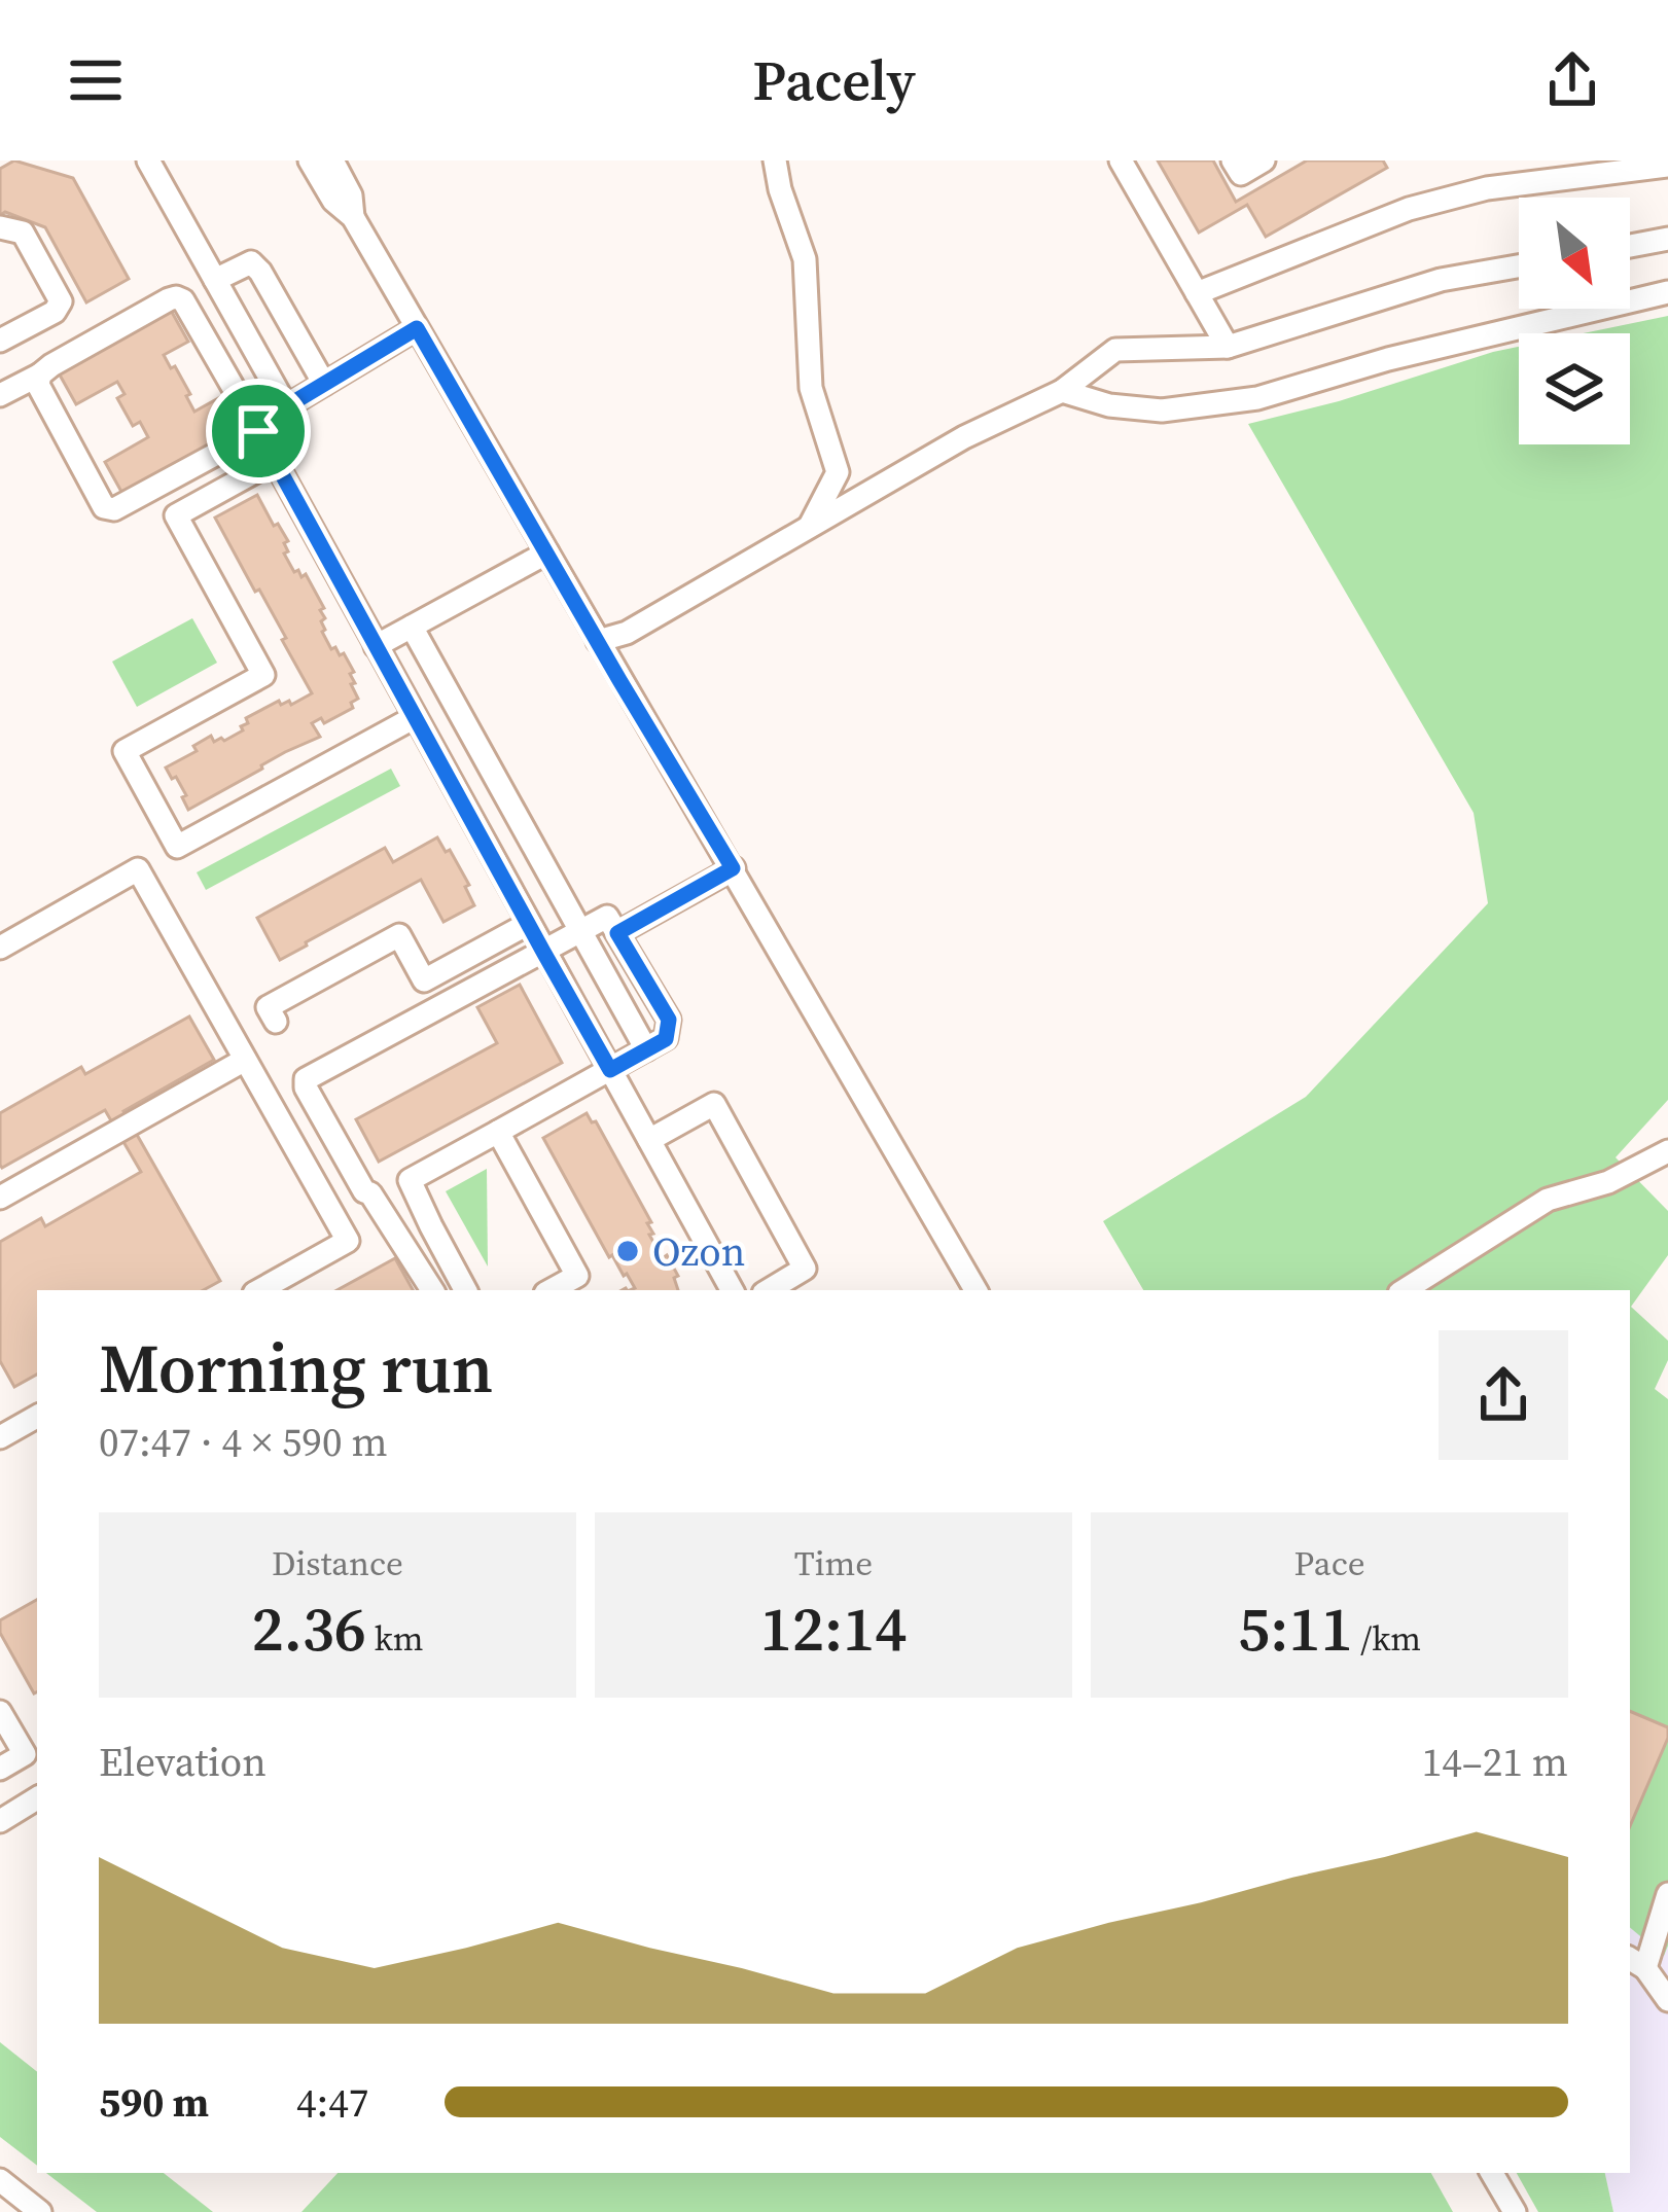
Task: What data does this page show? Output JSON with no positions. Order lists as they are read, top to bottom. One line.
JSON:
{"places":["Ozon"],"north":"bottom right","page":{"header":"Pacely","heading":["Morning run","07:47 · 4 × 590 m"],"stats":[["Distance","2.36 km"],["Time","12:14"],["Pace","5:11 /km"]],"chart":["Elevation","14–21 m"],"list":[{"name":"590 m","note":"4:47"}]}}
